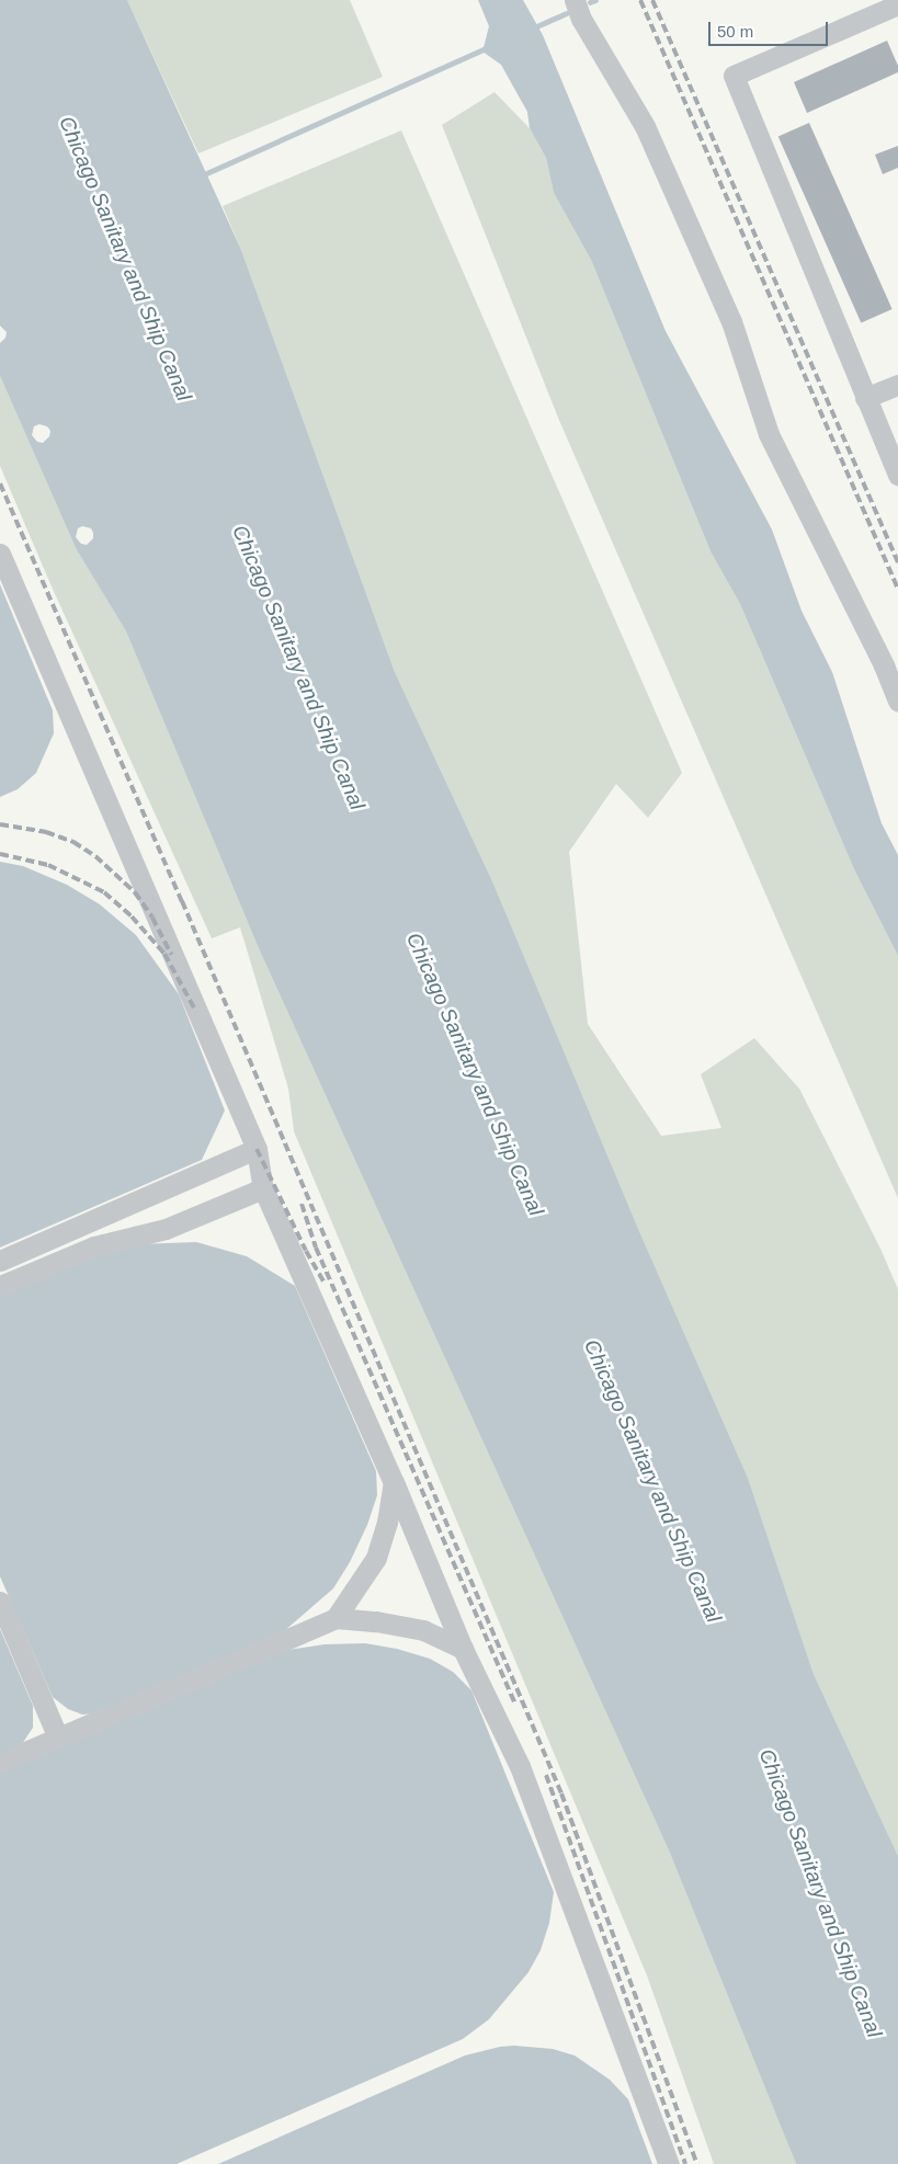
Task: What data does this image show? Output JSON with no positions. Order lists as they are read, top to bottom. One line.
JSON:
{"water":["Chicago Sanitary and Ship Canal"],"scale_bar":"50 m"}
